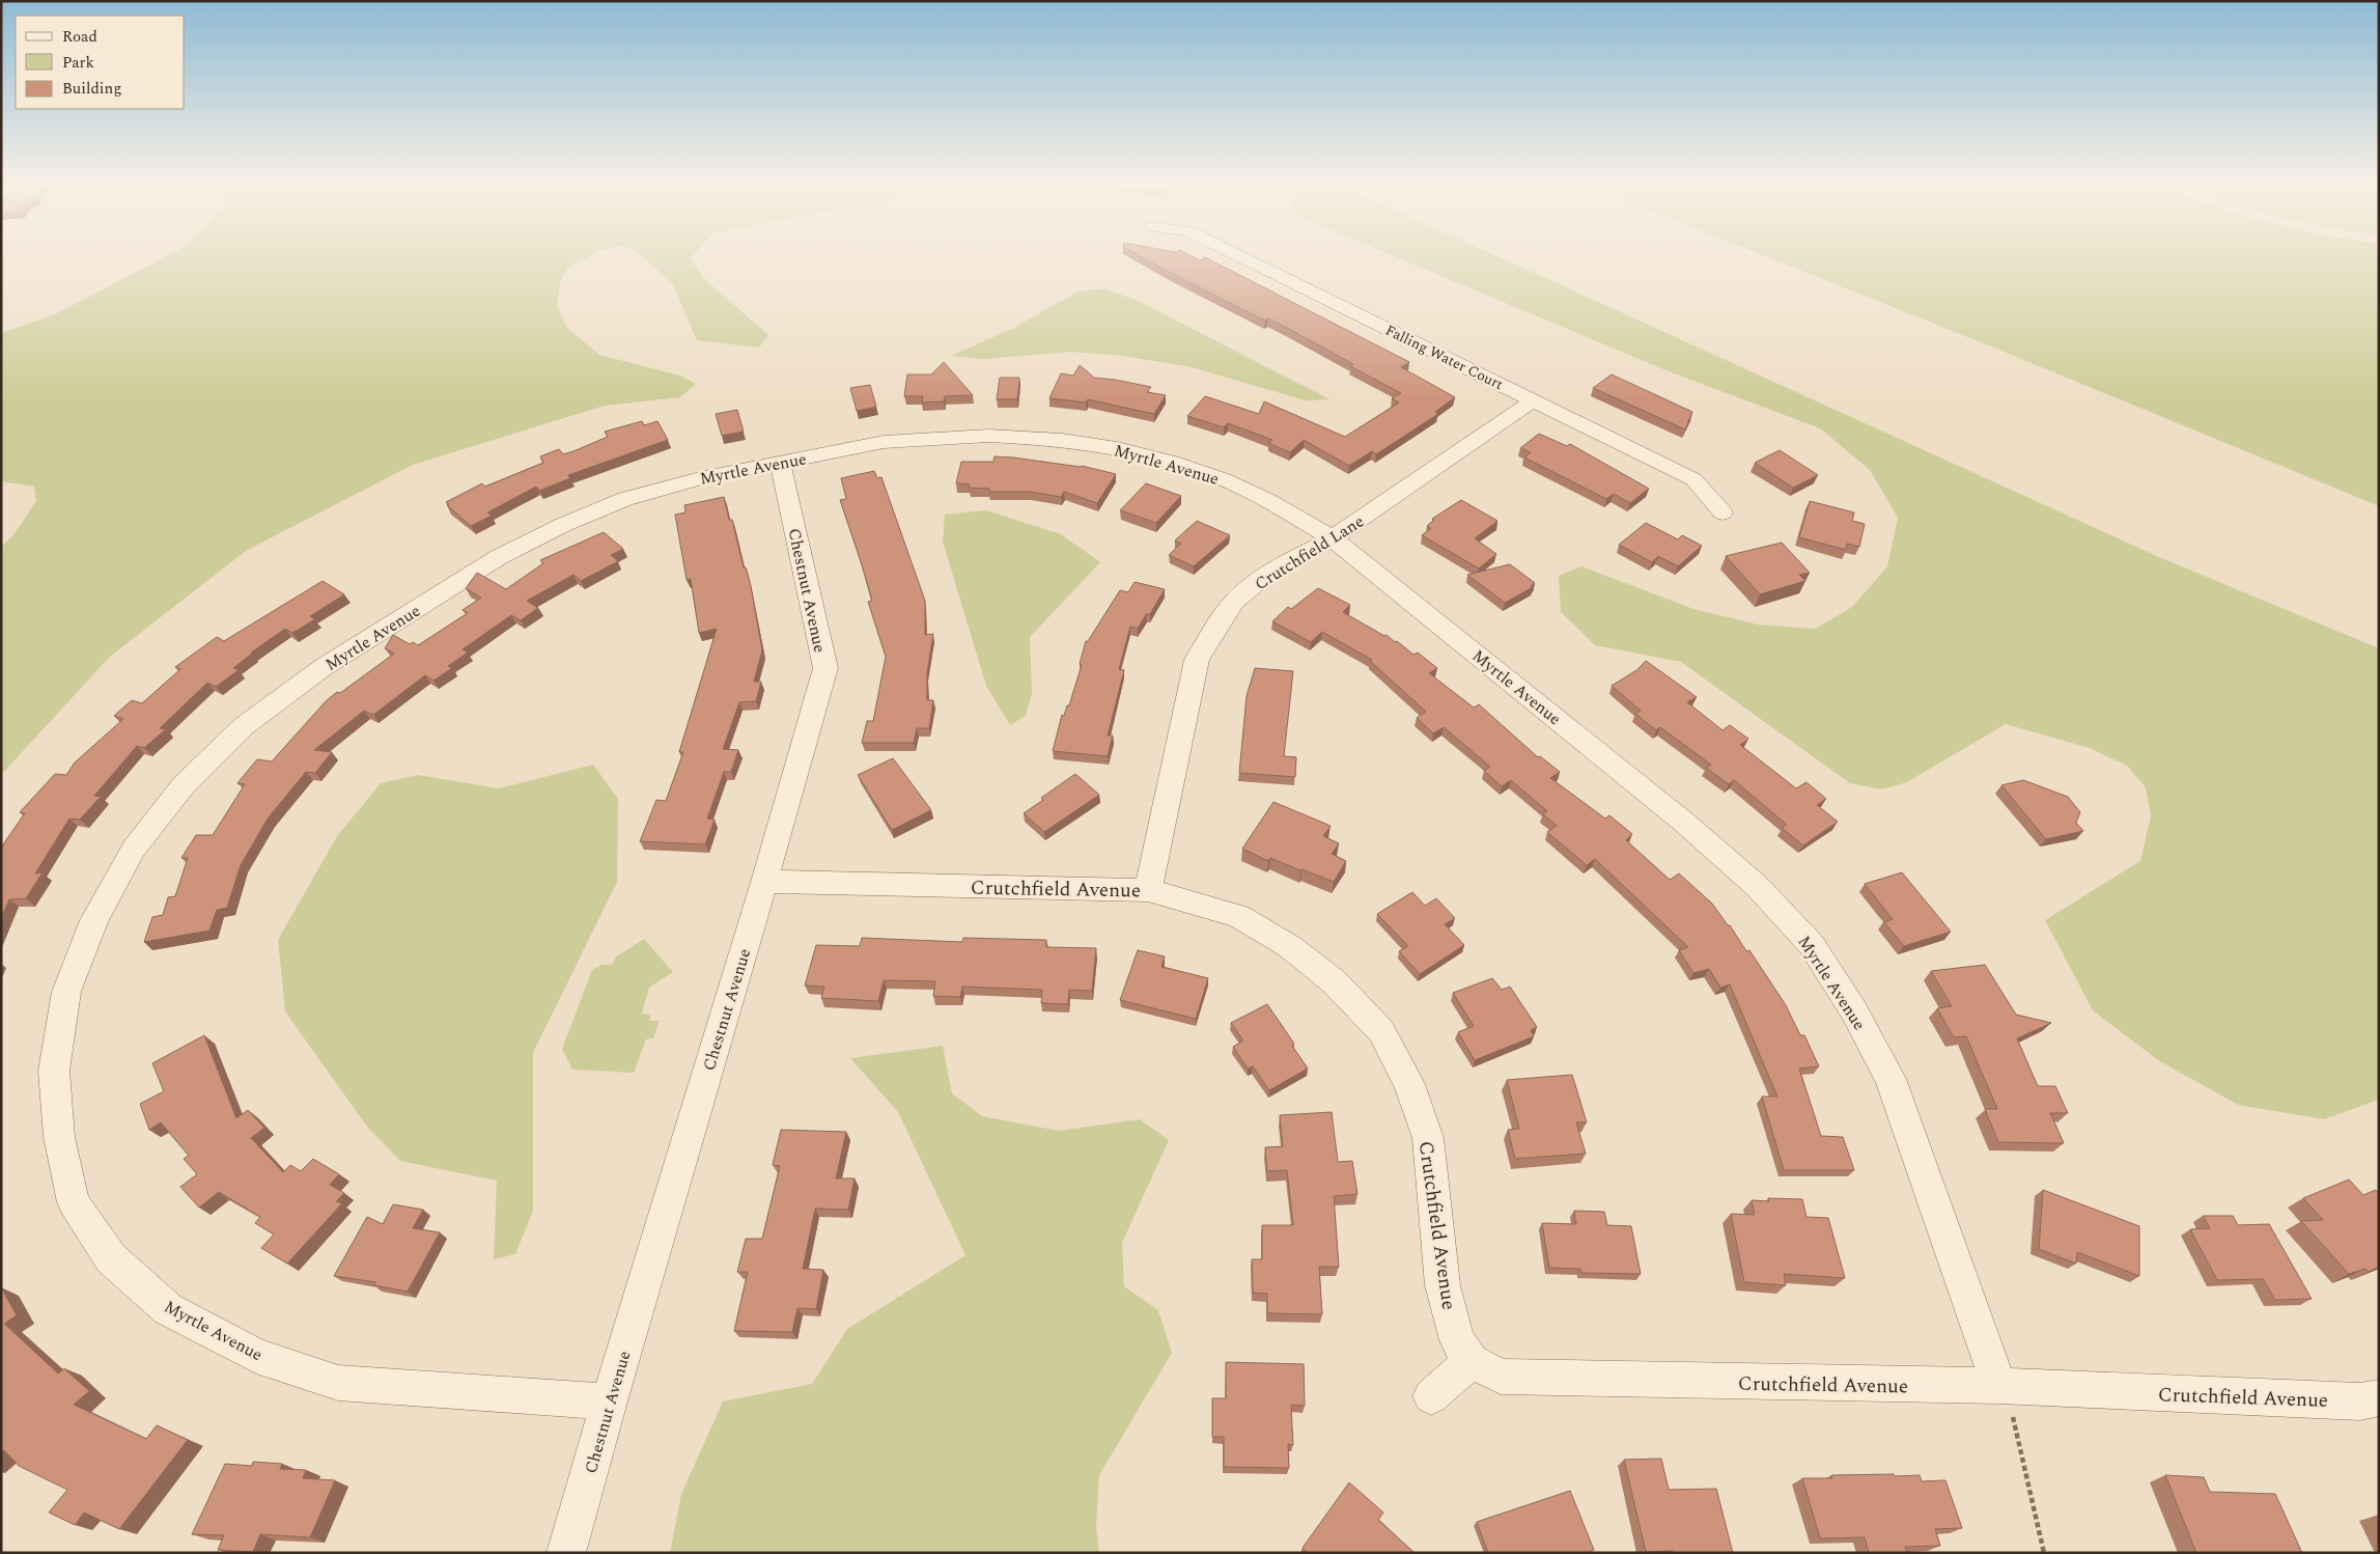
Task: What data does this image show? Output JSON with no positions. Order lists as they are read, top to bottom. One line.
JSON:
{"streets":{"street":["Falling Water Court","Myrtle Avenue","Crutchfield Lane","Chestnut Avenue","Crutchfield Avenue"]},"crossings":[["Falling Water Court","Crutchfield Lane"],["Myrtle Avenue","Crutchfield Lane"],["Myrtle Avenue","Chestnut Avenue"],["Myrtle Avenue","Crutchfield Avenue"],["Crutchfield Lane","Crutchfield Avenue"],["Chestnut Avenue","Crutchfield Avenue"]],"legend":["Road","Park","Building"]}
